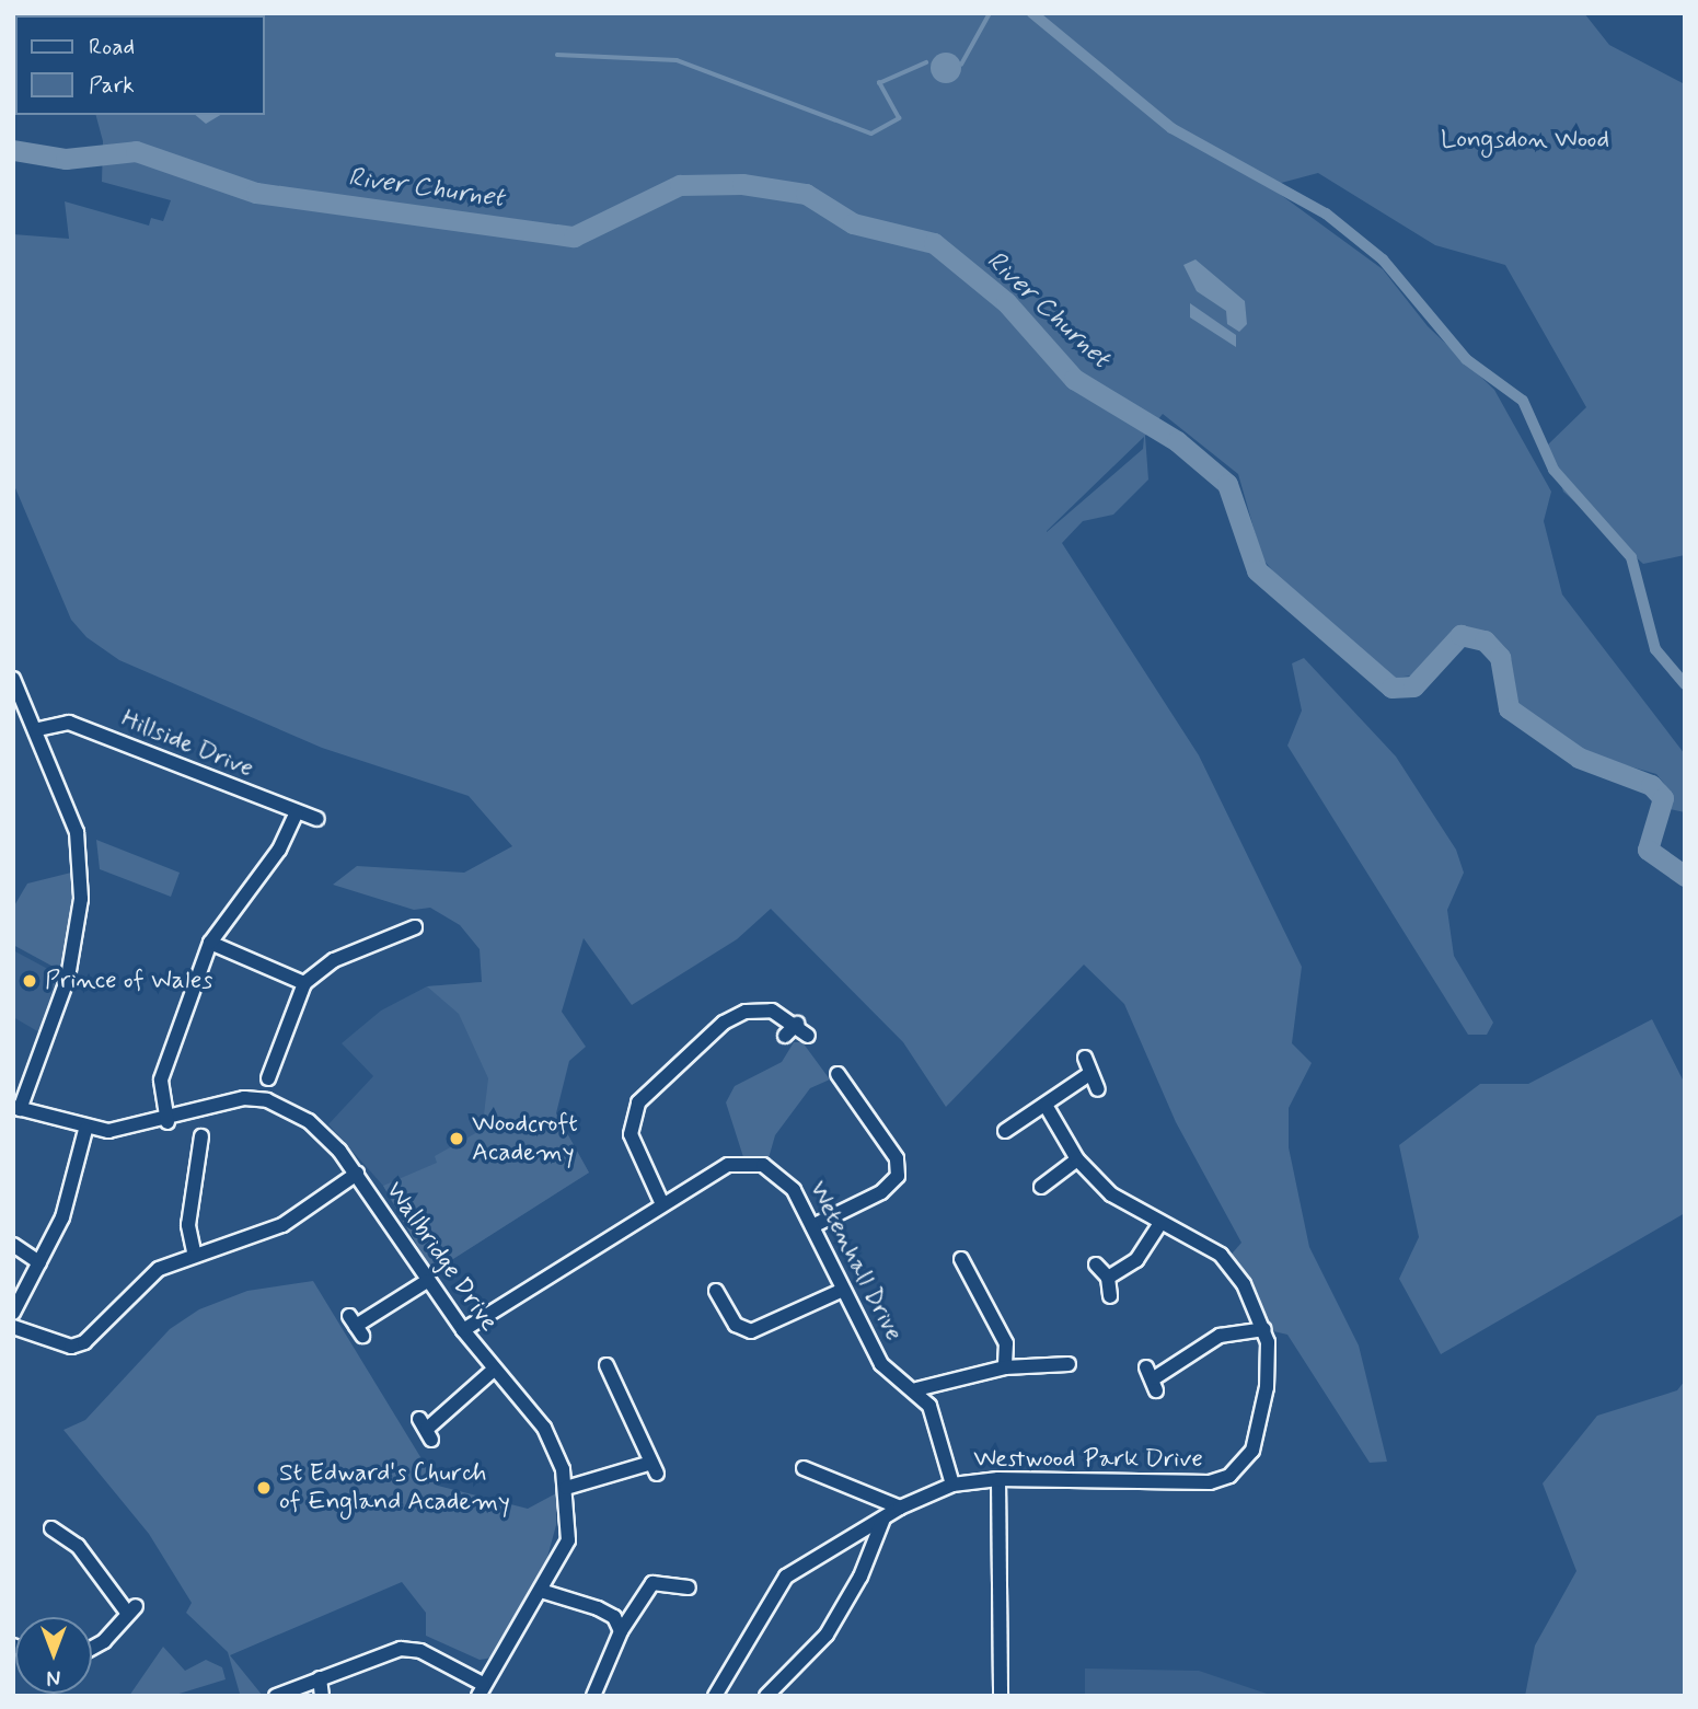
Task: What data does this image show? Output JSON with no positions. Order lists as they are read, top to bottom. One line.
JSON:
{"streets":{"street":["Hillside Drive","Wallbridge Drive","Wetenhall Drive","Westwood Park Drive"]},"crossings":[["Wallbridge Drive","Wetenhall Drive"],["Wetenhall Drive","Westwood Park Drive"]],"water":["River Churnet"],"parks":["Longsdon Wood"],"places":["Prince of Wales","Woodcroft Academy","St Edward's Church of England Academy"],"legend":["Road","Park"],"north":"bottom"}
